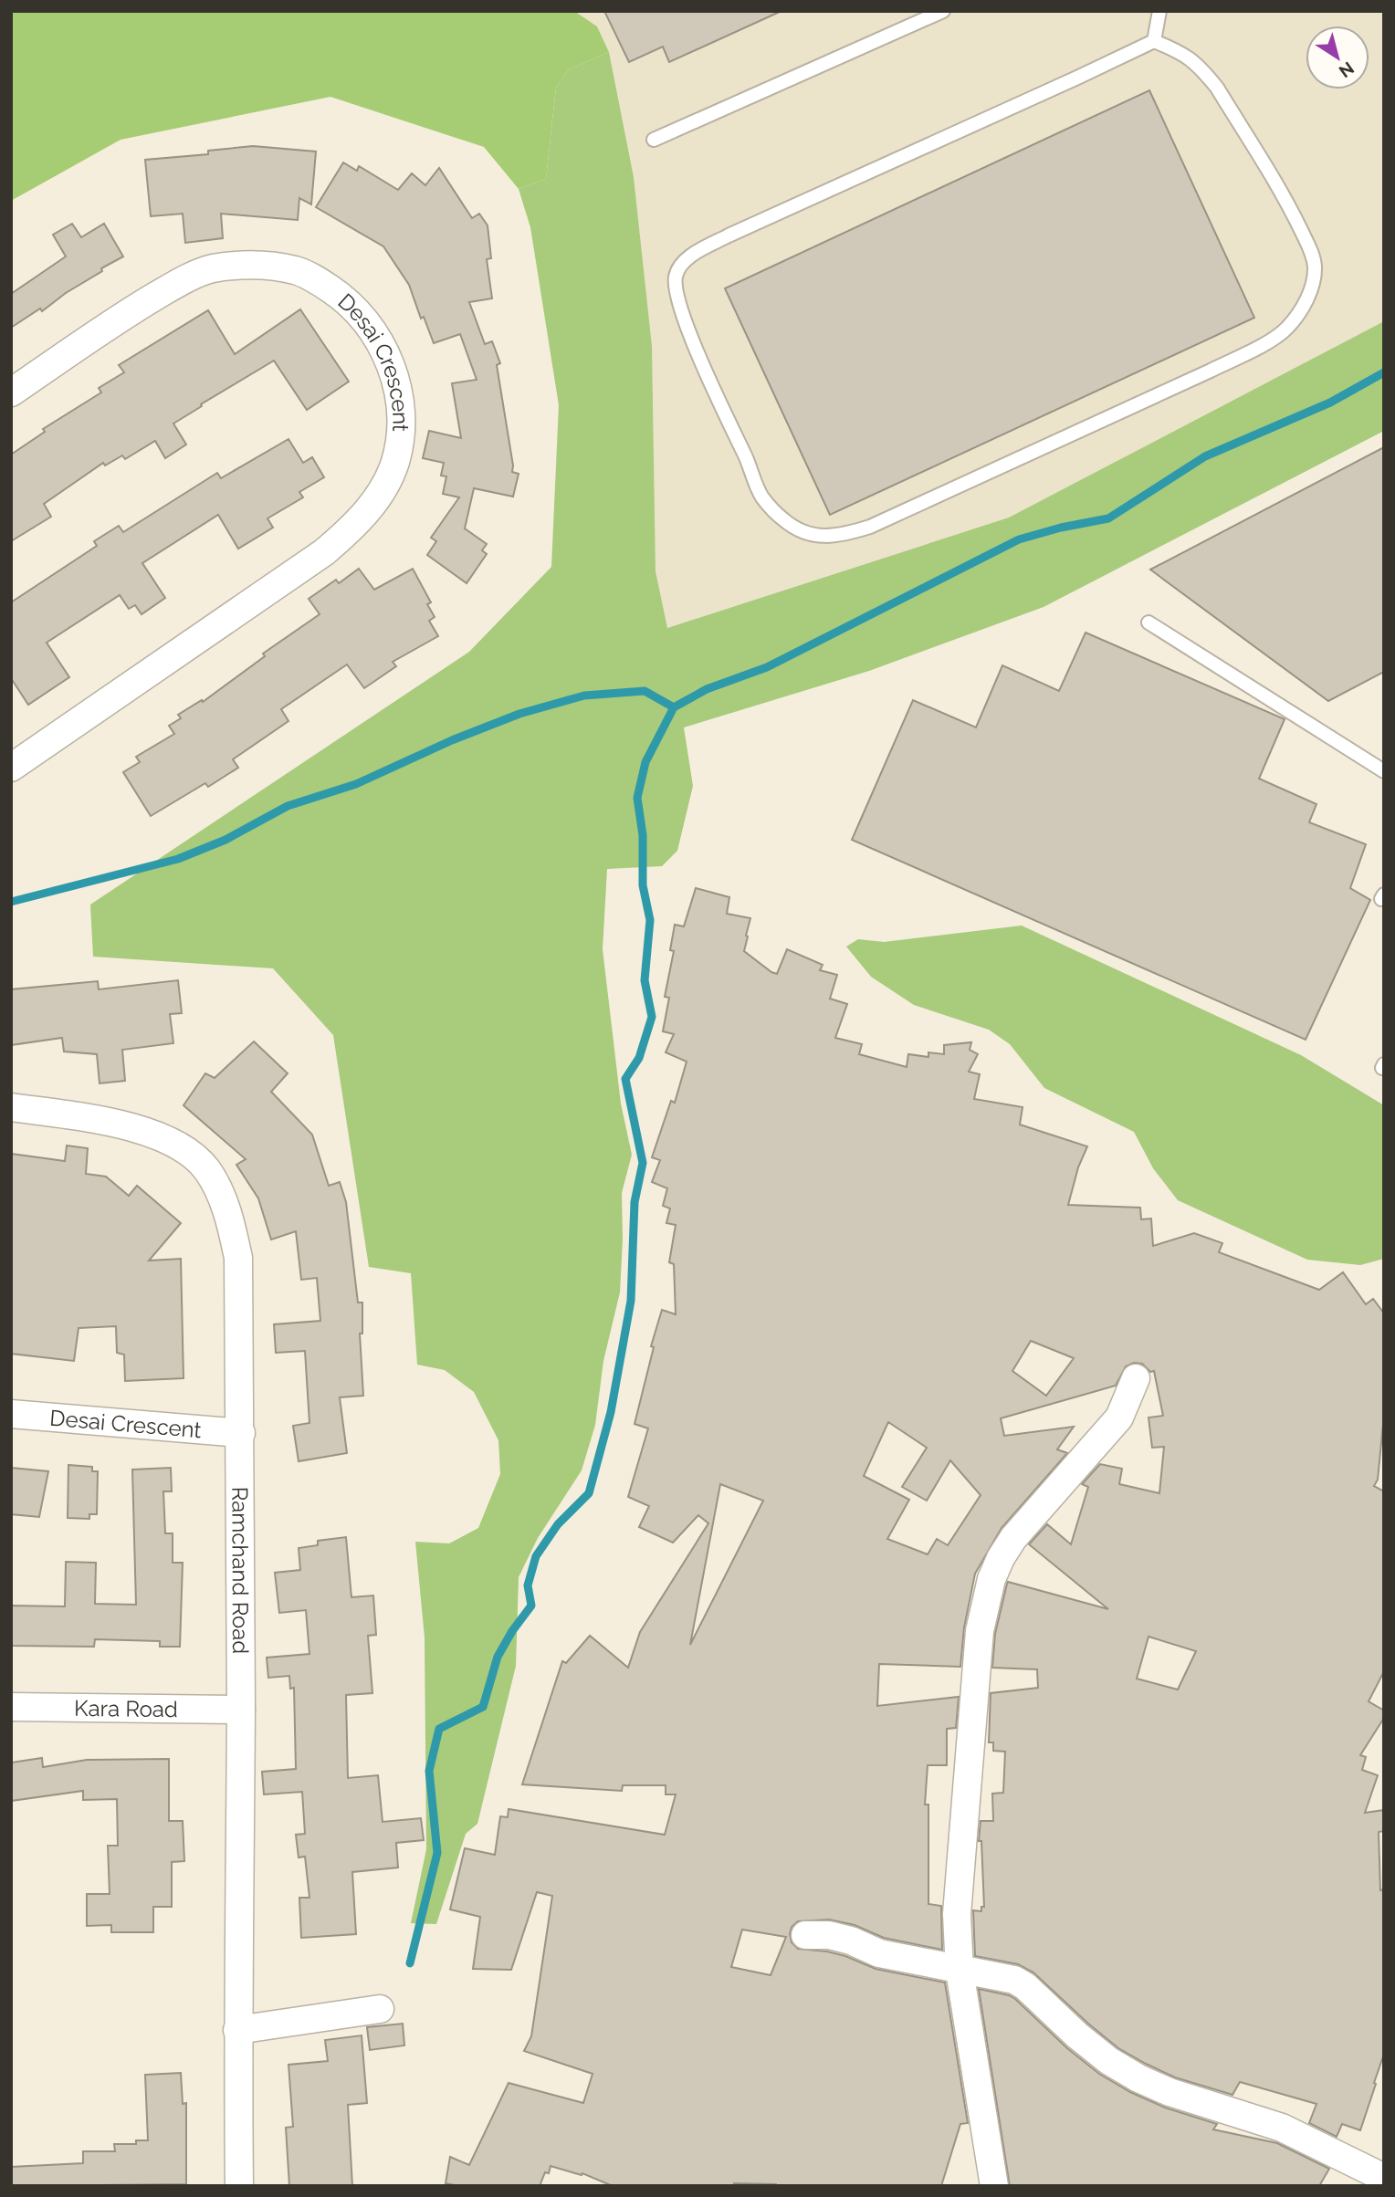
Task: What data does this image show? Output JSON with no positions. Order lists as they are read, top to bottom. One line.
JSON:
{"streets":{"street":["Desai Crescent","Ramchand Road","Kara Road"]},"crossings":[["Desai Crescent","Ramchand Road"],["Ramchand Road","Kara Road"]],"north":"bottom right"}
